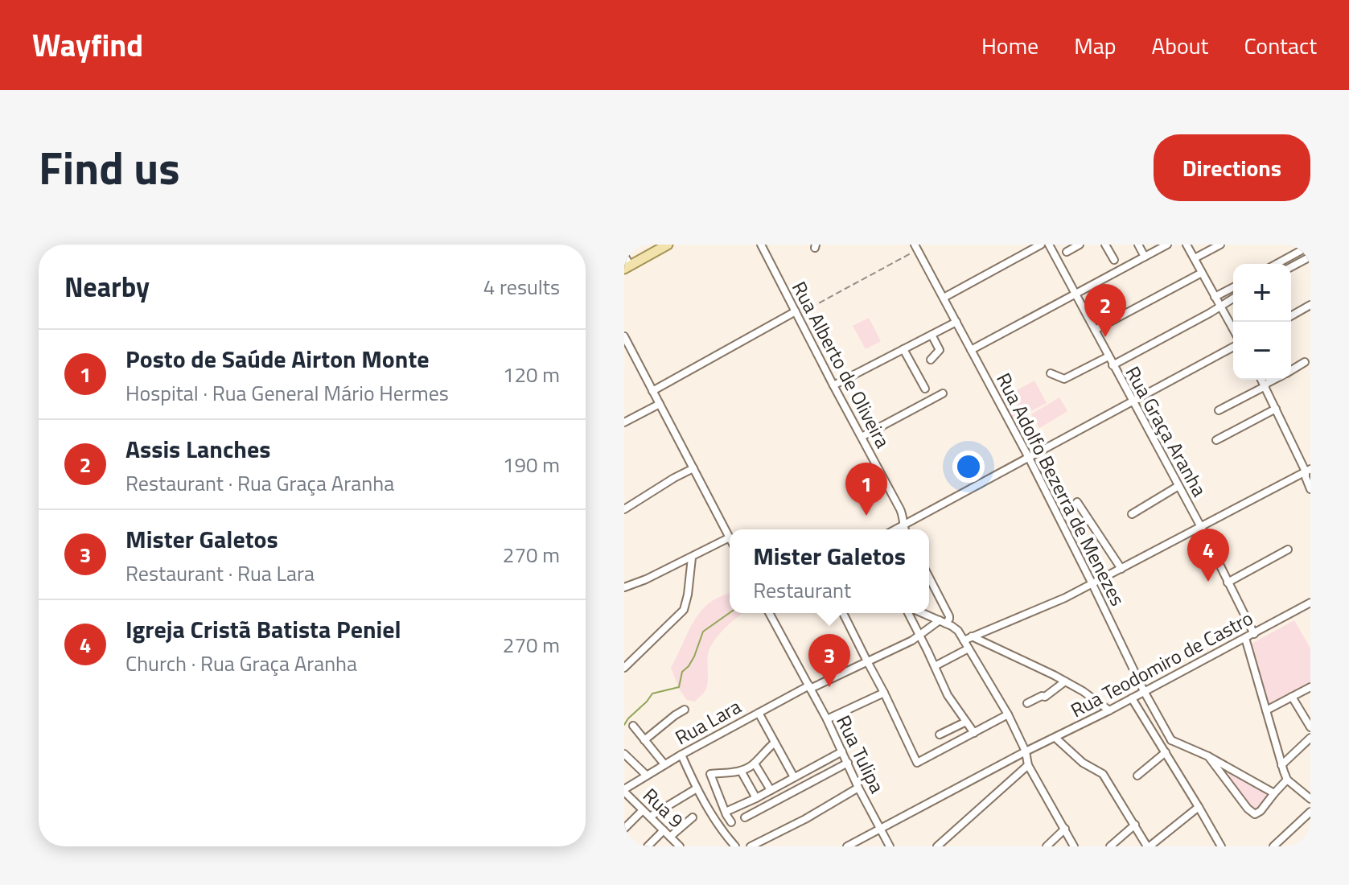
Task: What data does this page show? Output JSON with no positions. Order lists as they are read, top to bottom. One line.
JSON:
{"streets":{"street":["Rua Alberto de Oliveira","Rua Graça Aranha","Rua Adolfo Bezerra de Menezes","Rua Teodomiro de Castro","Rua Lara","Rua Tulipa","Rua 9"]},"crossings":[["Rua Graça Aranha","Rua Teodomiro de Castro"],["Rua Adolfo Bezerra de Menezes","Rua Teodomiro de Castro"],["Rua Teodomiro de Castro","Rua Tulipa"],["Rua Lara","Rua Tulipa"],["Rua Lara","Rua 9"]],"page":{"header":"Wayfind","nav":["Home","Map","About","Contact"],"title":"Find us","buttons":"Directions","heading":["Nearby","4 results"],"map_buttons":["+","−"],"pins":["2","1","4","3"],"list":[{"mark":"1","name":"Posto de Saúde Airton Monte","note":"Hospital · Rua General Mário Hermes","value":"120 m"},{"mark":"2","name":"Assis Lanches","note":"Restaurant · Rua Graça Aranha","value":"190 m"},{"mark":"3","name":"Mister Galetos","note":"Restaurant · Rua Lara","value":"270 m"},{"mark":"4","name":"Igreja Cristã Batista Peniel","note":"Church · Rua Graça Aranha","value":"270 m"}],"popup":["Mister Galetos","Restaurant"]}}
